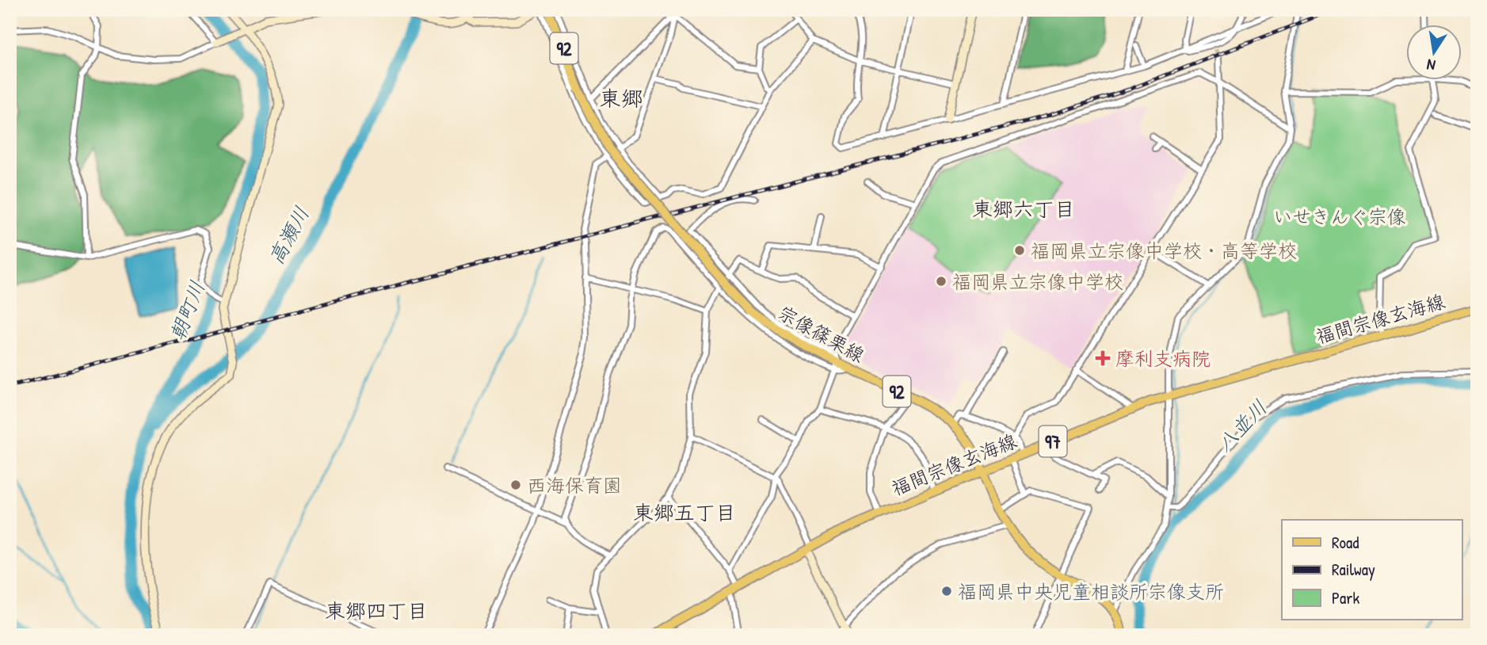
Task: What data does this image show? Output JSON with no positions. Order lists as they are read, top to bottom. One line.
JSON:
{"streets":{"main road":["92","福間宗像玄海線","宗像篠栗線","97"]},"crossings":[["福間宗像玄海線","宗像篠栗線"]],"districts":["東郷","東郷六丁目","東郷五丁目","東郷四丁目"],"water":["高瀬川","朝町川","八並川"],"parks":["いせきんぐ宗像"],"places":{"other":["福岡県立宗像中学校・高等学校","福岡県立宗像中学校","西海保育園","福岡県中央児童相談所宗像支所"],"health":["摩利支病院"]},"legend":["Road","Railway","Park"],"north":"bottom"}
